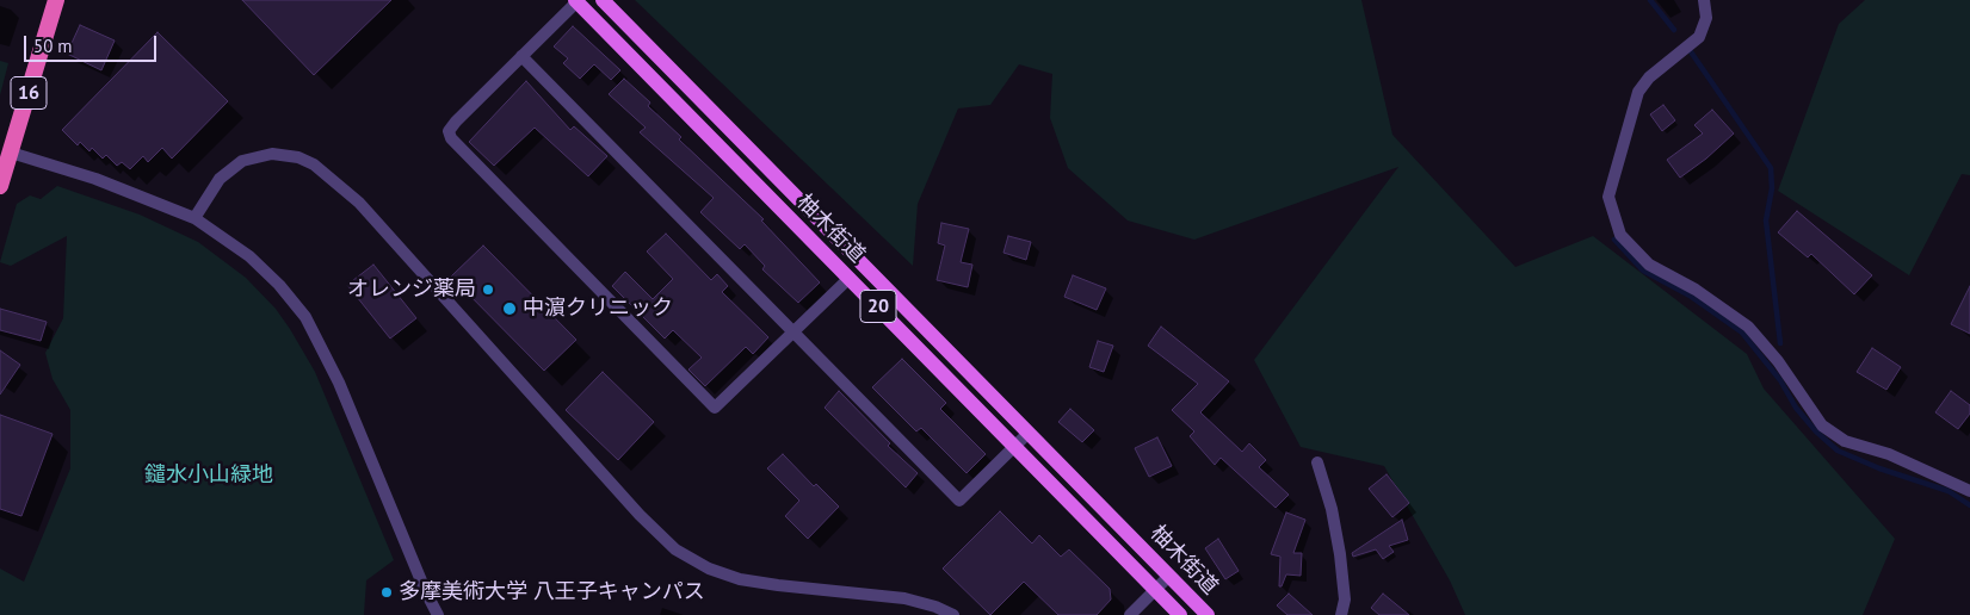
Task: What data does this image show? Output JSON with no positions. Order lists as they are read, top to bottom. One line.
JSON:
{"streets":{"highway":["16"],"main road":["柚木街道","20"]},"parks":["鑓水小山緑地"],"places":["オレンジ薬局","中濵クリニック","多摩美術大学 八王子キャンパス"],"scale_bar":"50 m"}
